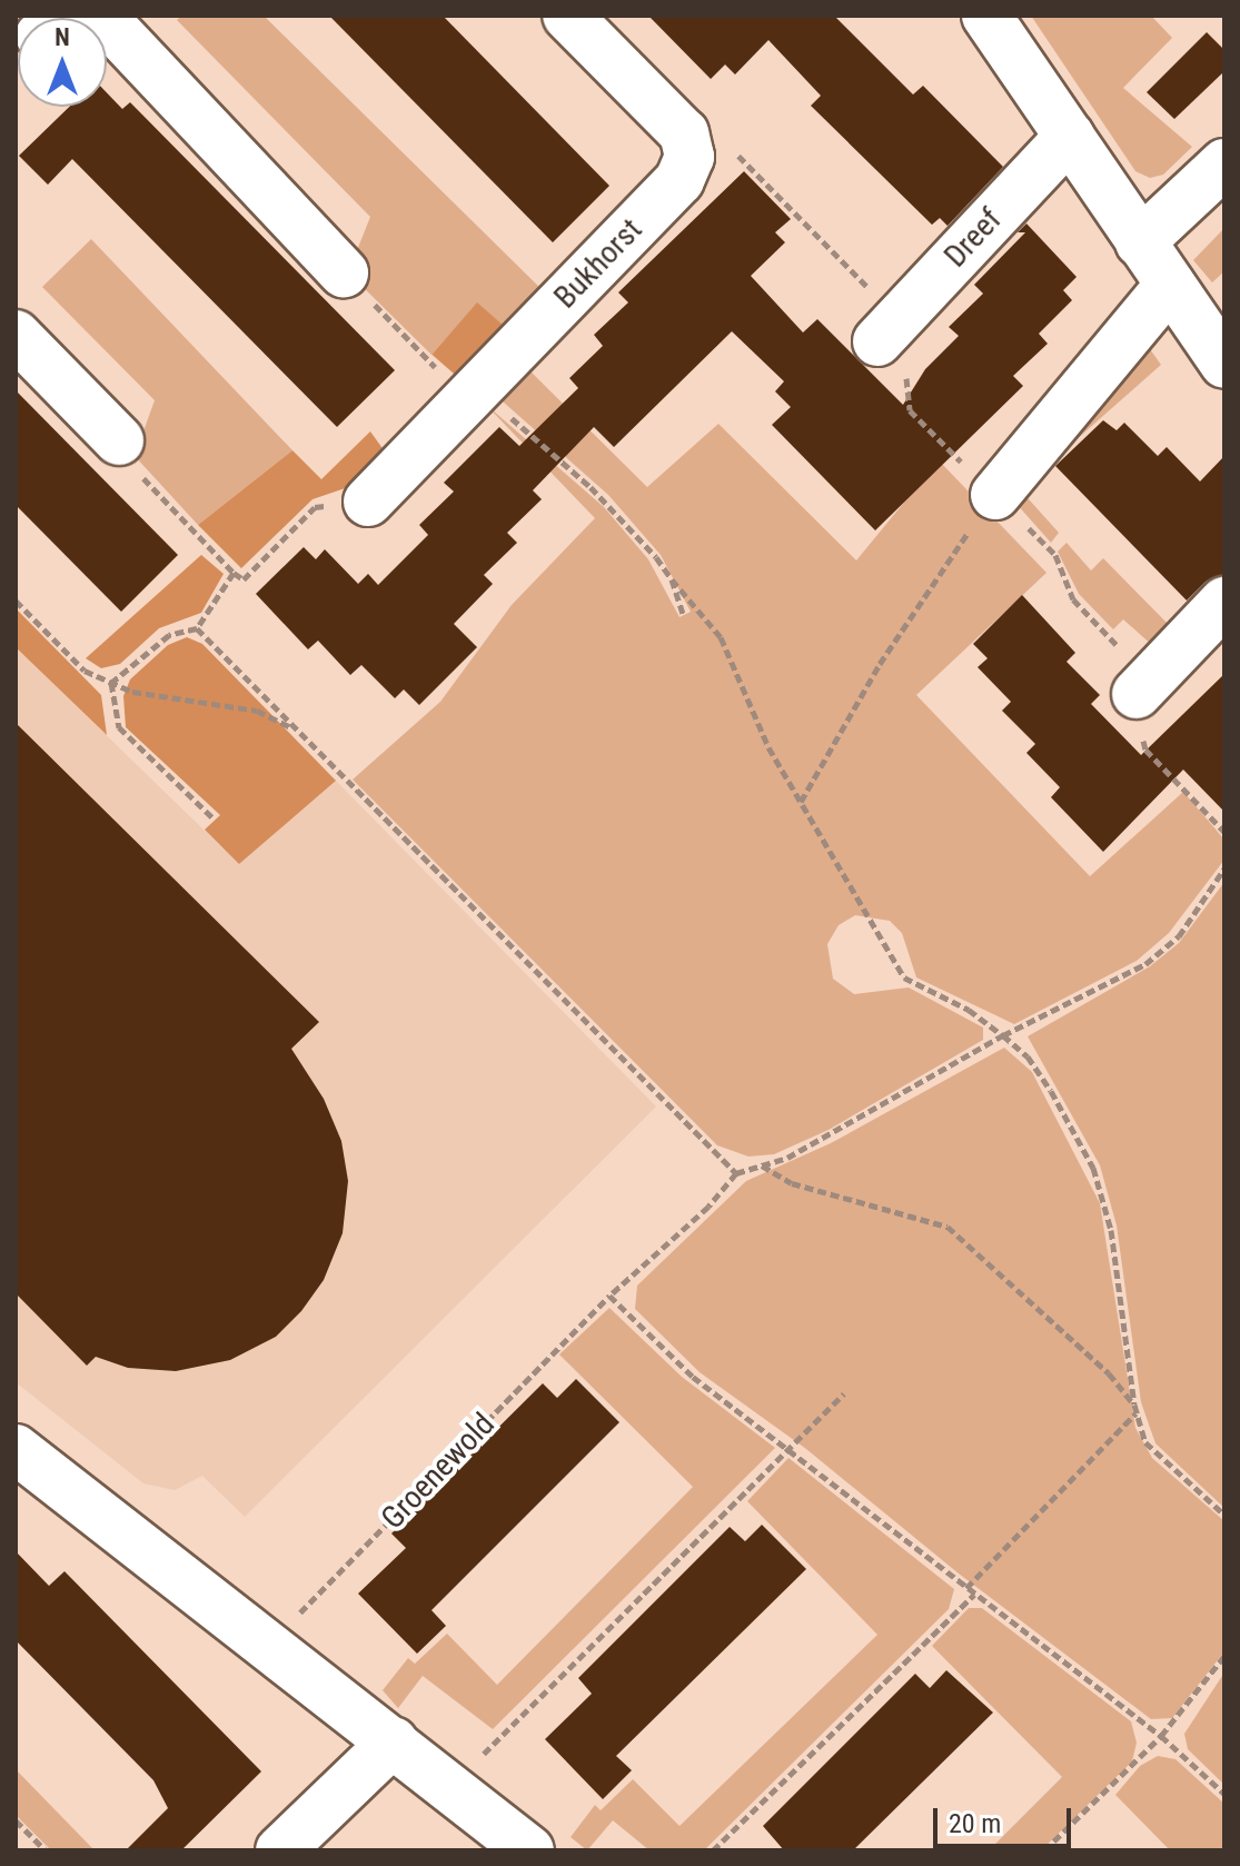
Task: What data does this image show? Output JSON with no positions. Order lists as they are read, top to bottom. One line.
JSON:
{"streets":{"street":["Dreef","Bukhorst"],"path":["Groenewold"]},"scale_bar":"20 m","north":"top"}
